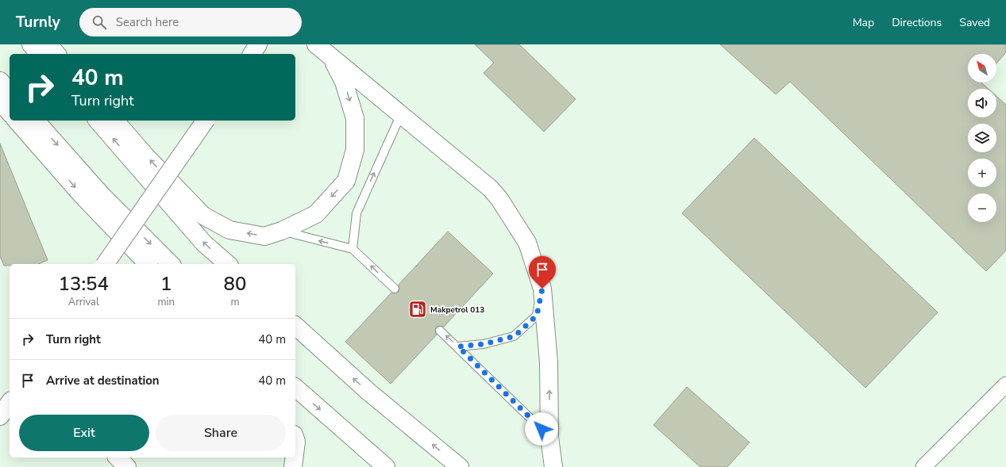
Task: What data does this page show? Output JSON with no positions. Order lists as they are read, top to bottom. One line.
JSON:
{"places":{"fuel station":["Makpetrol 013"]},"north":"top left","page":{"header":"Turnly","search":"Search here","nav":["Map","Directions","Saved"],"map_buttons":["+","−"],"turn":["40 m","Turn right"],"eta":["13:54","Arrival","1","min","80","m"],"list":[{"name":"Turn right","value":"40 m"},{"name":"Arrive at destination","value":"40 m"}],"buttons":["Exit","Share"]}}
